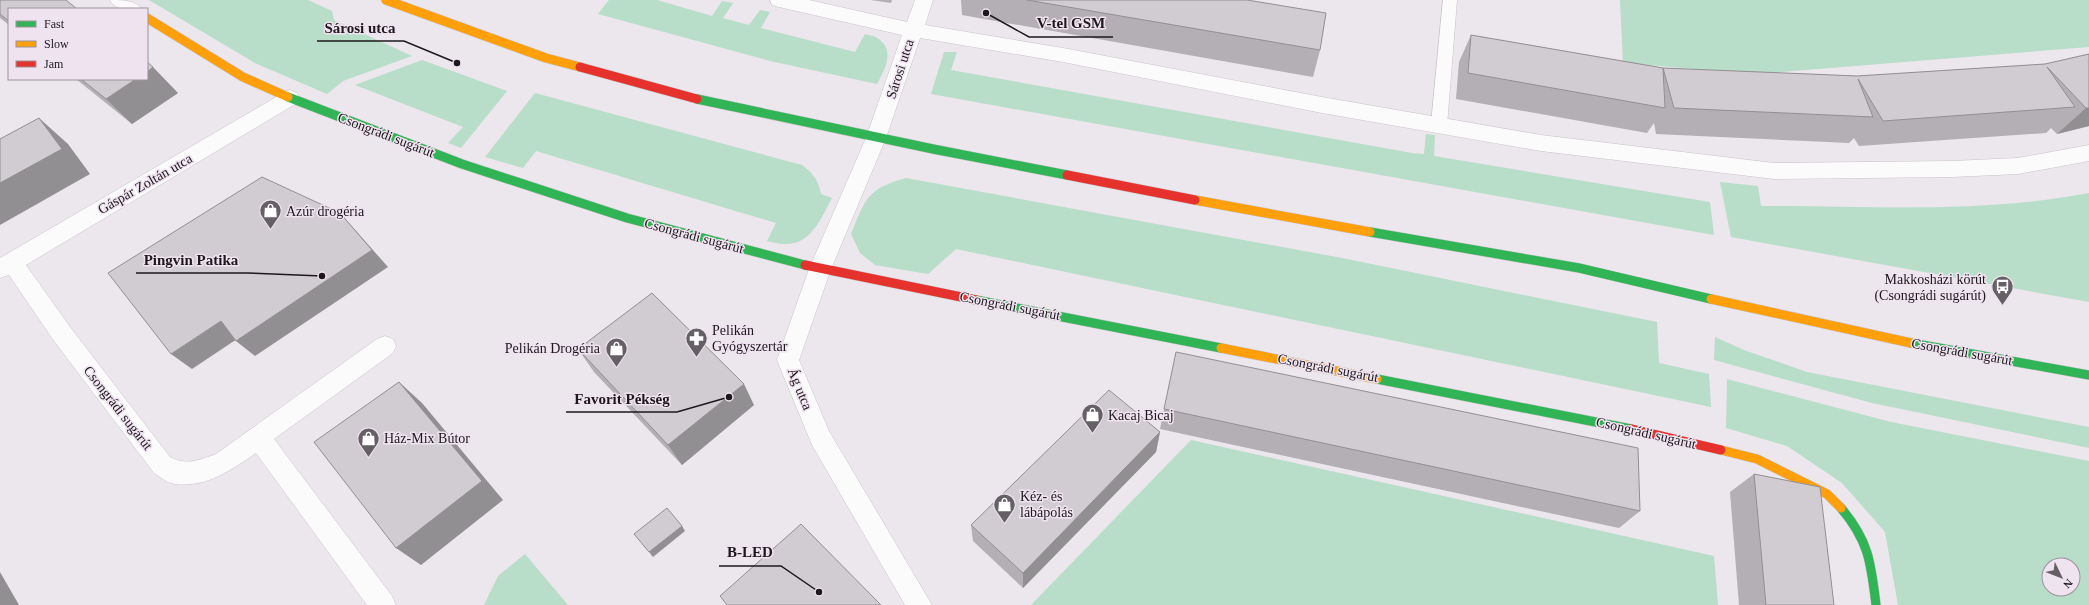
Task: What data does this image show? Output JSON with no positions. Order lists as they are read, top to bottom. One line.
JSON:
{"streets":{"street":["Sárosi utca","Csongrádi sugárút","Gáspár Zoltán utca","Ág utca"]},"crossings":[["Sárosi utca","Csongrádi sugárút"],["Sárosi utca","Ág utca"],["Csongrádi sugárút","Gáspár Zoltán utca"],["Csongrádi sugárút","Ág utca"]],"places":{"other":["V-tel GSM","Sárosi utca","Pingvin Patika","Favorit Pékség","B-LED"],"shop":["Azúr drogéria","Pelikán Drogéria","Kacaj Bicaj","Ház-Mix Bútor","Kéz- és lábápolás"],"bus stop":["Makkosházi körút (Csongrádi sugárút)"],"pharmacy":["Pelikán Gyógyszertár"]},"legend":["Fast","Slow","Jam"],"north":"bottom right"}
